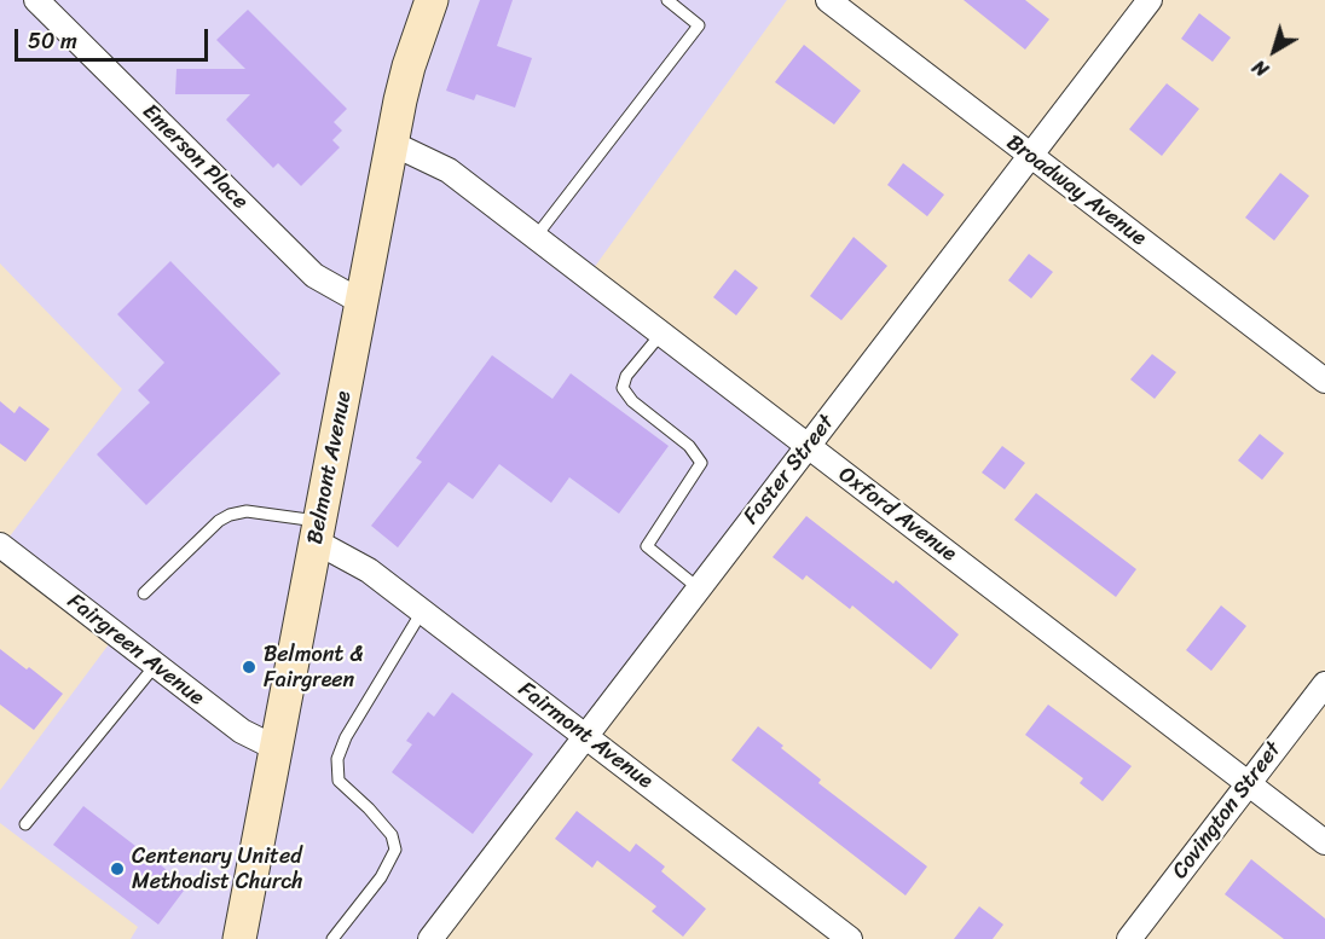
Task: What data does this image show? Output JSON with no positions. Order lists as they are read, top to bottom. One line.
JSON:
{"streets":{"main road":["Belmont Avenue"],"street":["Emerson Place","Broadway Avenue","Foster Street","Oxford Avenue","Fairgreen Avenue","Fairmont Avenue","Covington Street"]},"crossings":[["Emerson Place","Belmont Avenue"],["Broadway Avenue","Foster Street"],["Belmont Avenue","Oxford Avenue"],["Belmont Avenue","Fairgreen Avenue"],["Belmont Avenue","Fairmont Avenue"],["Foster Street","Oxford Avenue"],["Foster Street","Fairmont Avenue"],["Oxford Avenue","Covington Street"]],"places":["Belmont & Fairgreen","Centenary United Methodist Church"],"scale_bar":"50 m","north":"bottom left"}
